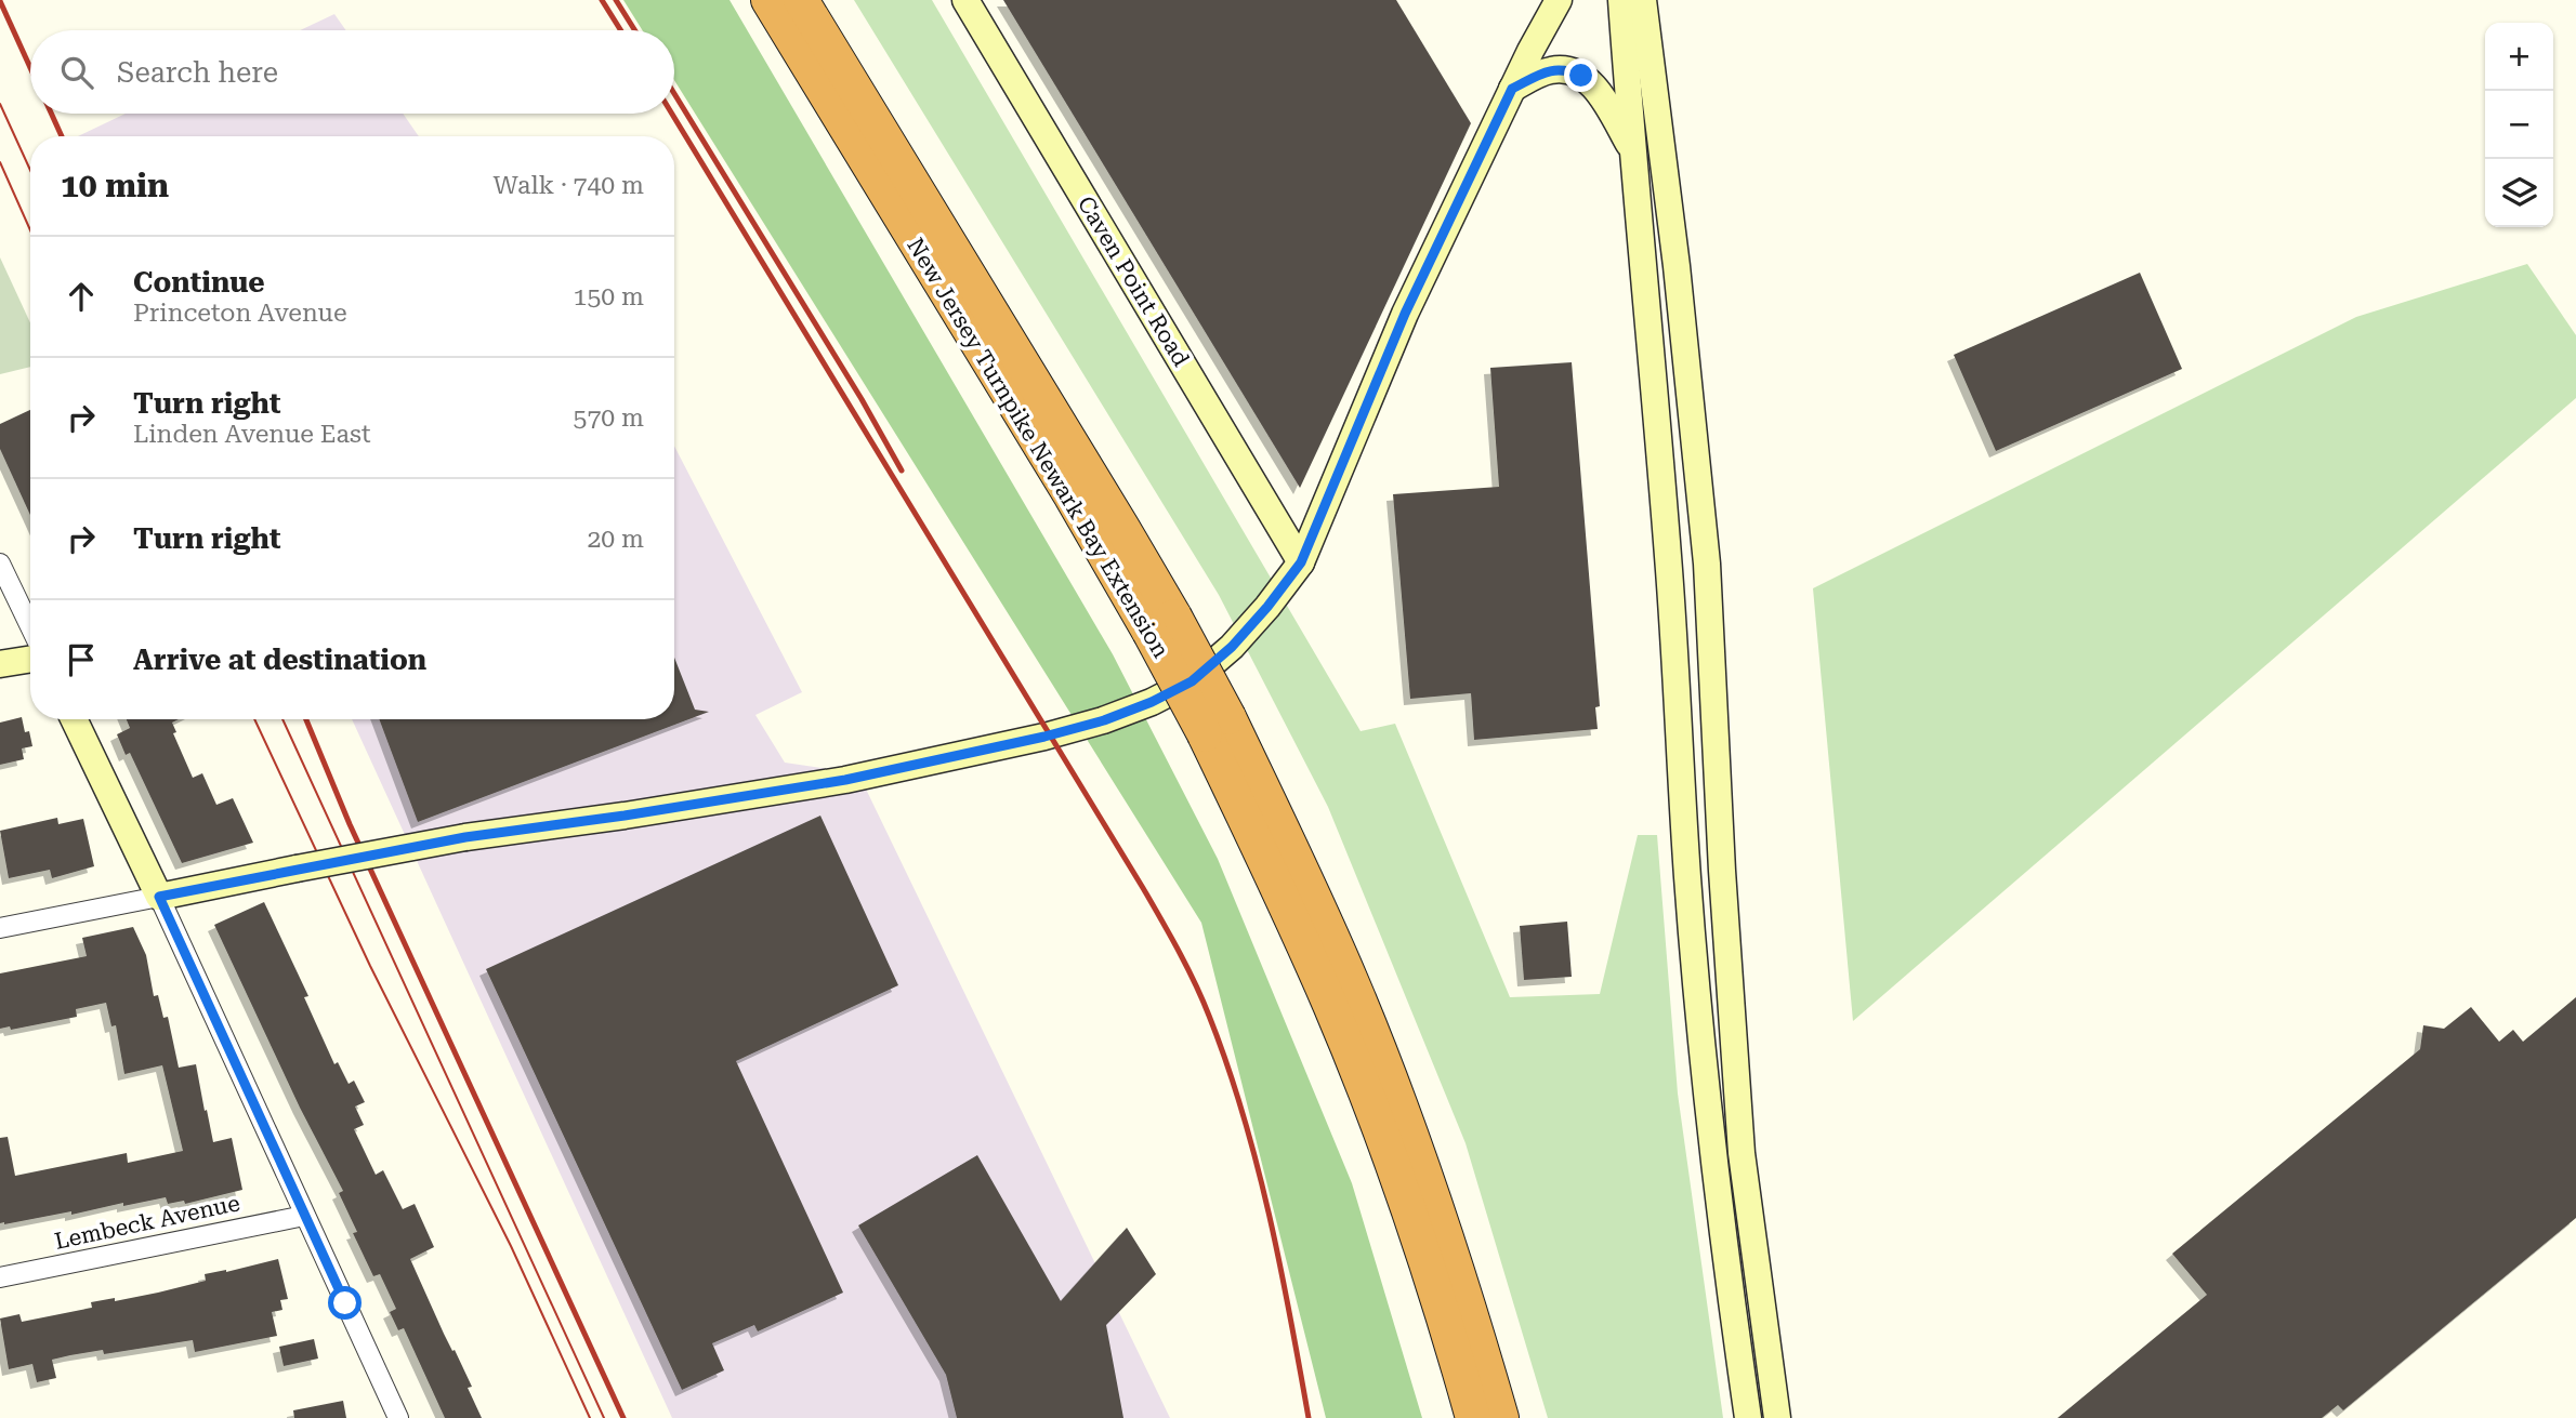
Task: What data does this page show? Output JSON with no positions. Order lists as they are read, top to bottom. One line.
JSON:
{"streets":{"highway":["New Jersey Turnpike Newark Bay Extension"],"street":["Caven Point Road","Lembeck Avenue"]},"page":{"map_buttons":["+","−"],"search":"Search here","heading":["10 min","Walk · 740 m"],"list":[["Continue","Princeton Avenue","150 m"],["Turn right","Linden Avenue East","570 m"],["Turn right","20 m"],"Arrive at destination"]}}
